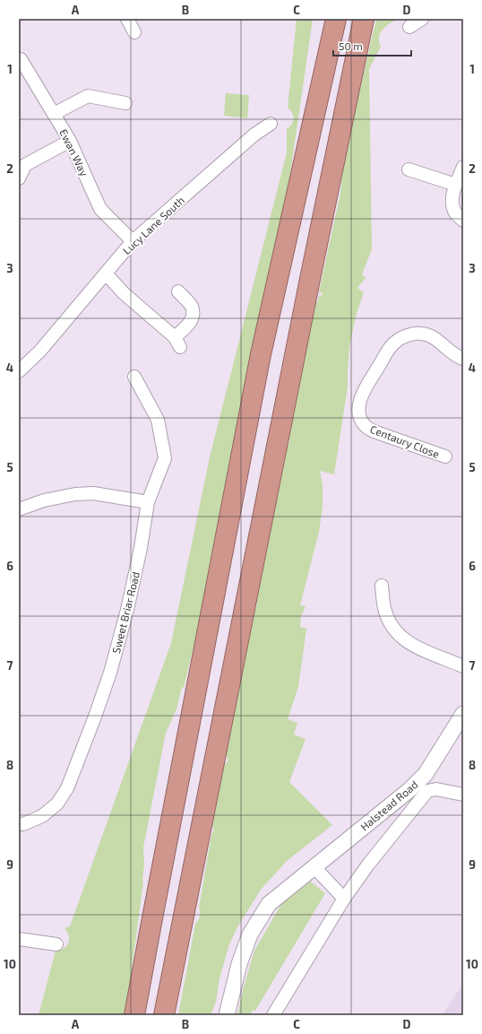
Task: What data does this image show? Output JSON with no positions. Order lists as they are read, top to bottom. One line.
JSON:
{"streets":{"street":["Ewan Way","Lucy Lane South","Centaury Close","Sweet Briar Road","Halstead Road"]},"crossings":[["Ewan Way","Lucy Lane South"]],"scale_bar":"50 m","grid":{"columns":["A","B","C","D"],"rows":["1","2","3","4","5","6","7","8","9","10"]}}
